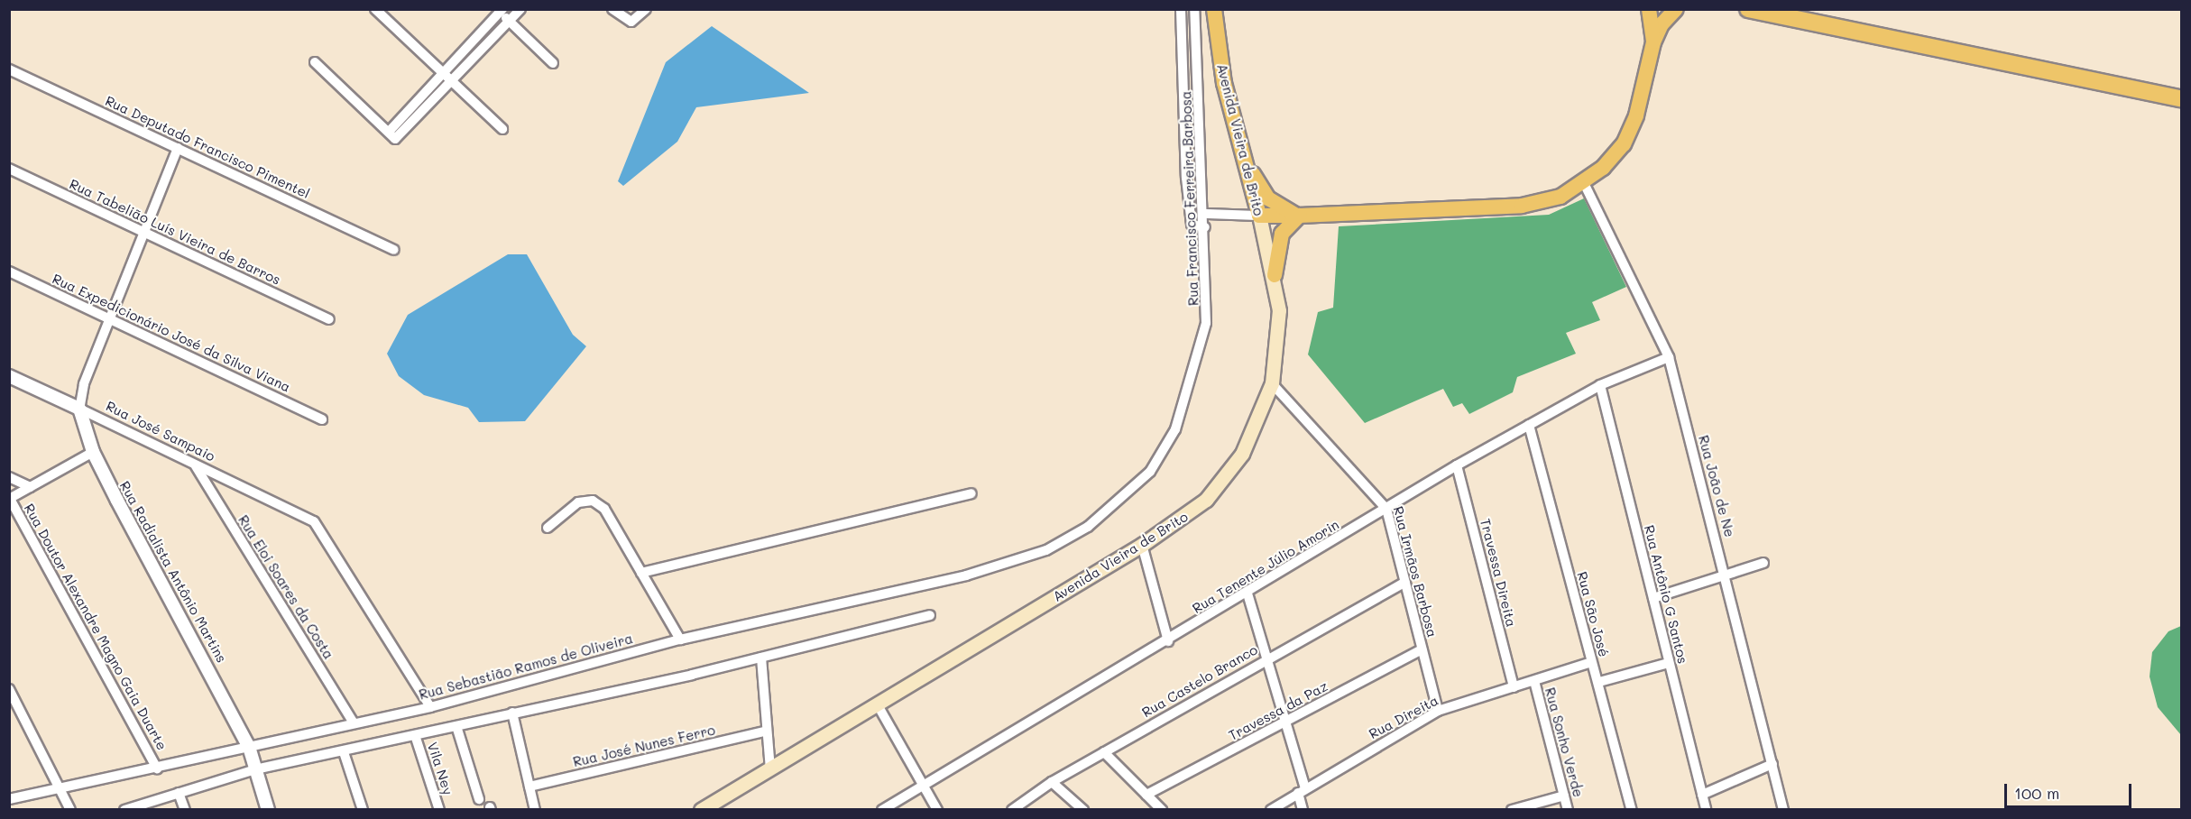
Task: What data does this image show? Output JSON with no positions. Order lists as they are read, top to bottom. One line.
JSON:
{"streets":{"main road":["Avenida Vieira de Brito"],"street":["Rua Deputado Francisco Pimentel","Rua Francisco Ferreira Barbosa","Rua Tabelião Luís Vieira de Barros","Rua Expedicionário José da Silva Viana","Rua José Sampaio","Rua João de Ne","Rua Tenente Júlio Amorin","Rua Radialista Antônio Martins","Rua Irmãos Barbosa","Travessa Direita","Rua Eloi Soares da Costa","Rua Antônio G Santos","Rua São José","Rua Doutor Alexandre Magno Gaia Duarte","Rua Sebastião Ramos de Oliveira","Rua Castelo Branco","Travessa da Paz","Rua Direita","Rua Sonho Verde","Rua José Nunes Ferro","Vila Ney"]},"crossings":[["Avenida Vieira de Brito","Rua Irmãos Barbosa"],["Rua Francisco Ferreira Barbosa","Rua Sebastião Ramos de Oliveira"],["Rua José Sampaio","Rua Radialista Antônio Martins"],["Rua José Sampaio","Rua Eloi Soares da Costa"],["Rua José Sampaio","Rua Sebastião Ramos de Oliveira"],["Rua João de Ne","Rua Tenente Júlio Amorin"],["Rua Tenente Júlio Amorin","Rua Irmãos Barbosa"],["Rua Tenente Júlio Amorin","Travessa Direita"],["Rua Tenente Júlio Amorin","Rua Antônio G Santos"],["Rua Tenente Júlio Amorin","Rua São José"],["Rua Radialista Antônio Martins","Rua Sebastião Ramos de Oliveira"],["Rua Irmãos Barbosa","Rua Castelo Branco"],["Rua Irmãos Barbosa","Travessa da Paz"],["Rua Irmãos Barbosa","Rua Direita"],["Travessa Direita","Rua Direita"],["Rua Eloi Soares da Costa","Rua Sebastião Ramos de Oliveira"],["Rua São José","Rua Direita"],["Rua Doutor Alexandre Magno Gaia Duarte","Rua Sebastião Ramos de Oliveira"],["Rua Direita","Rua Sonho Verde"]],"scale_bar":"100 m"}
